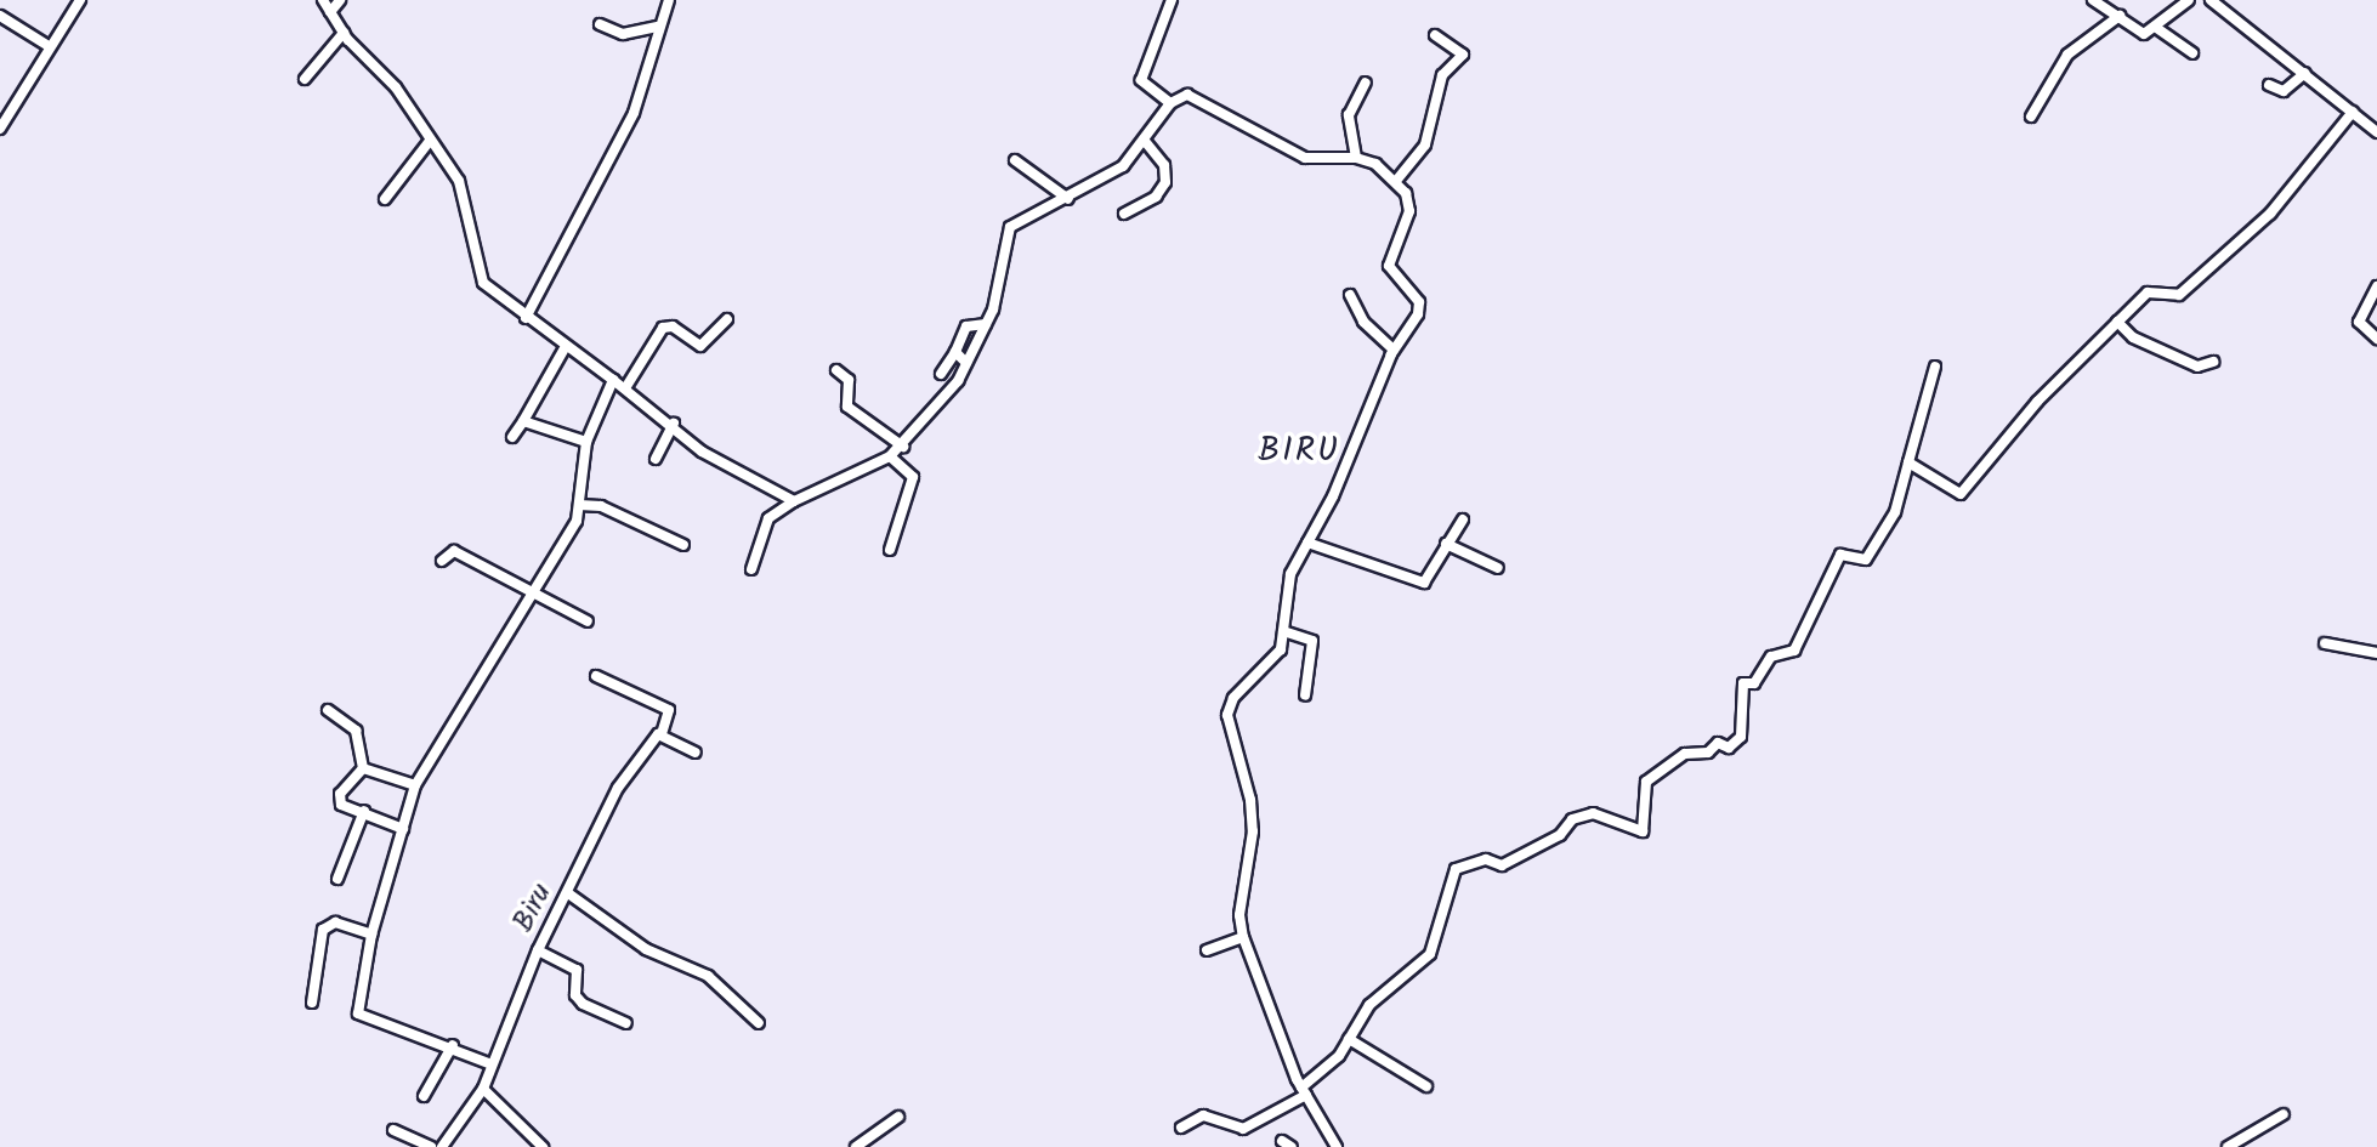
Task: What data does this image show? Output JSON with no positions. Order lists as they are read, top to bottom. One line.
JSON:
{"streets":{"street":["Biru"]},"districts":["BIRU"]}
